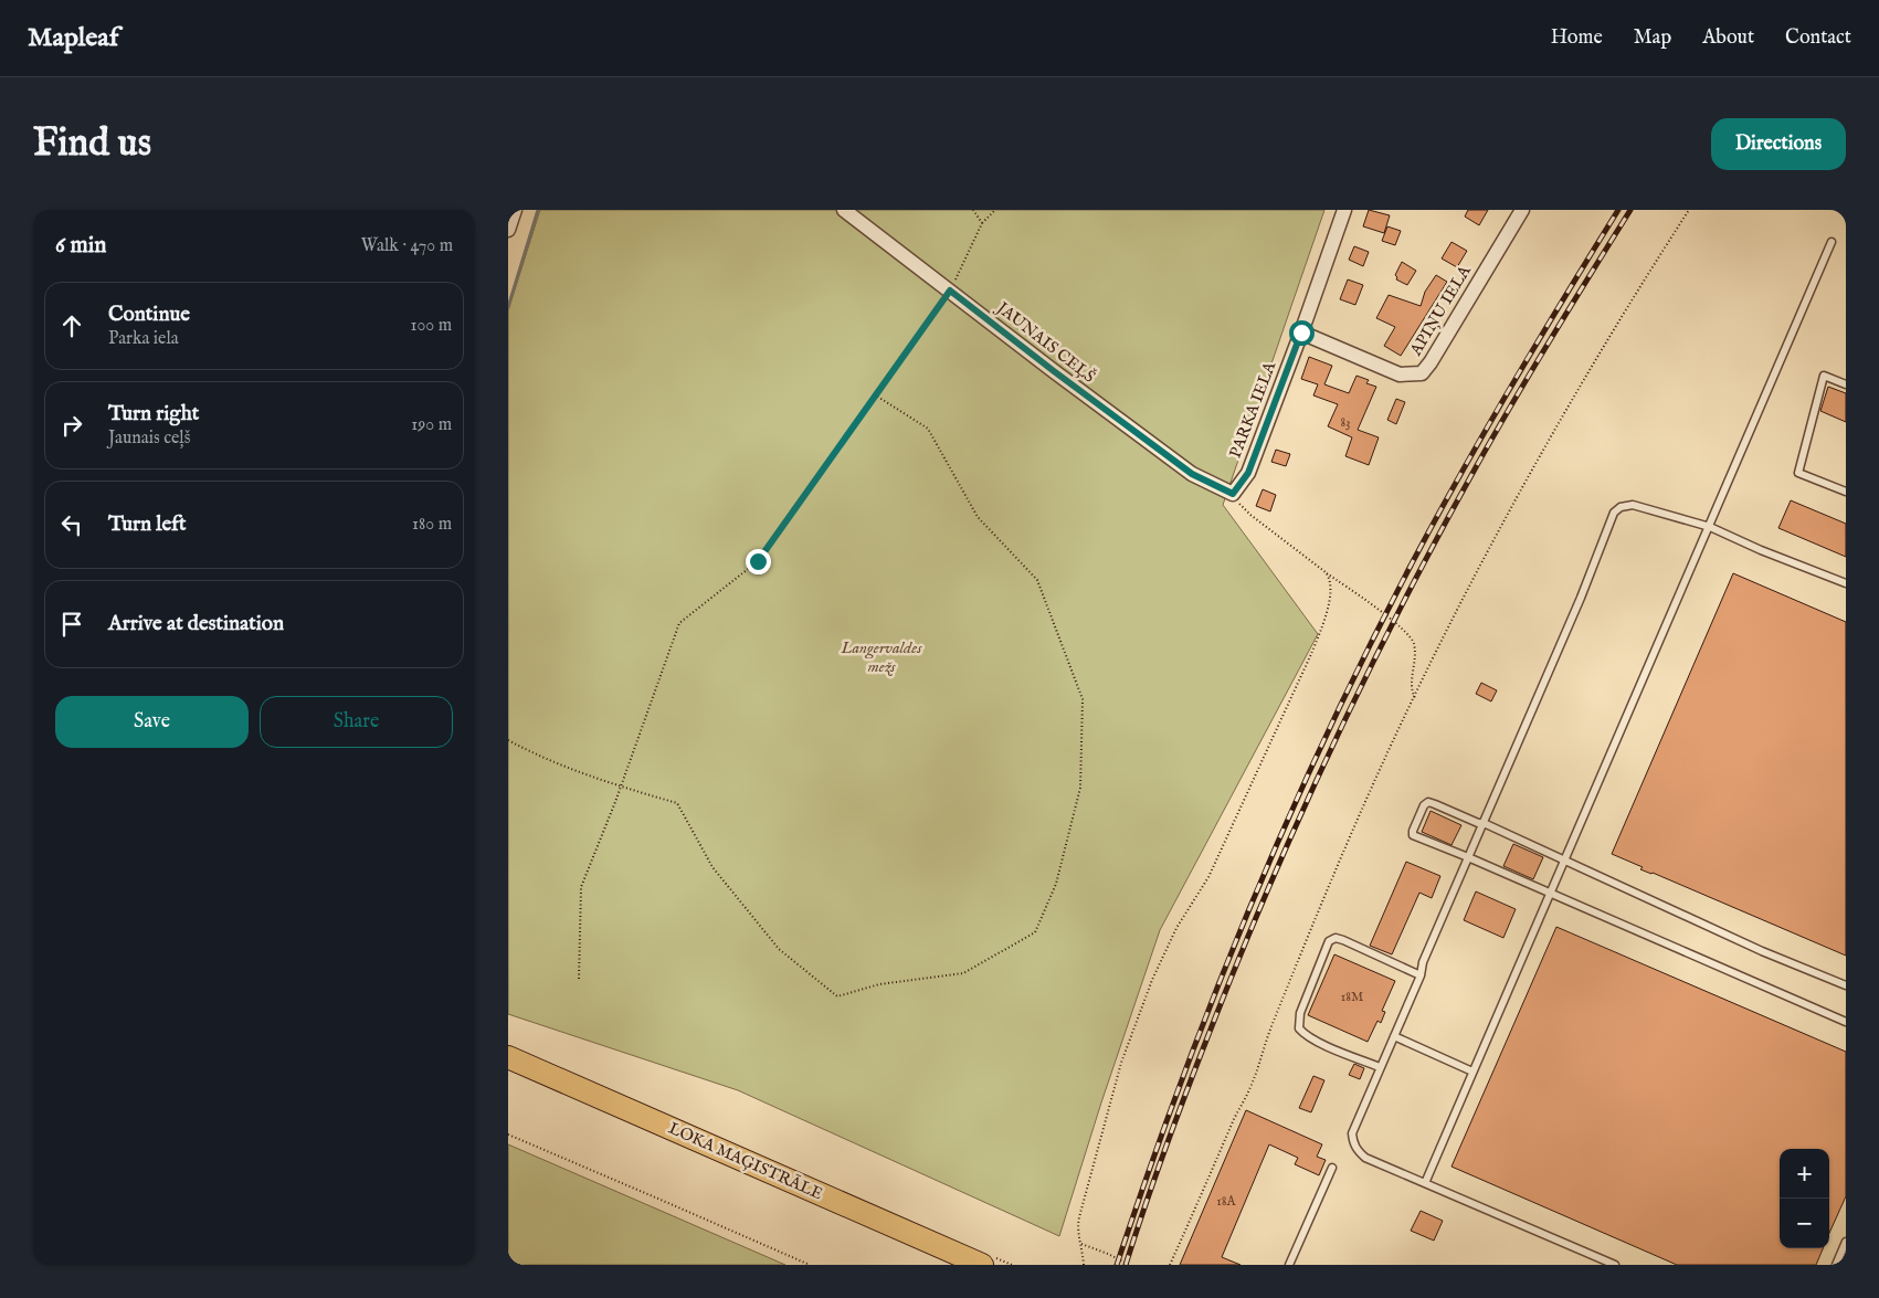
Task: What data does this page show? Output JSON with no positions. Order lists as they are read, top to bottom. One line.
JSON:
{"streets":{"main road":["LOKA MAĢISTRĀLE"],"street":["APIŅU IELA","JAUNAIS CEĻŠ","PARKA IELA"]},"crossings":[["APIŅU IELA","PARKA IELA"],["JAUNAIS CEĻŠ","PARKA IELA"]],"parks":["Langervaldes mežs"],"house_numbers":["83","18M","18A"],"page":{"header":"Mapleaf","nav":["Home","Map","About","Contact"],"buttons":["Directions",["Save","Share"]],"title":"Find us","heading":["6 min","Walk · 470 m"],"list":[["Continue","Parka iela","100 m"],["Turn right","Jaunais ceļš","190 m"],["Turn left","180 m"],"Arrive at destination"],"map_buttons":["+","−"]}}
